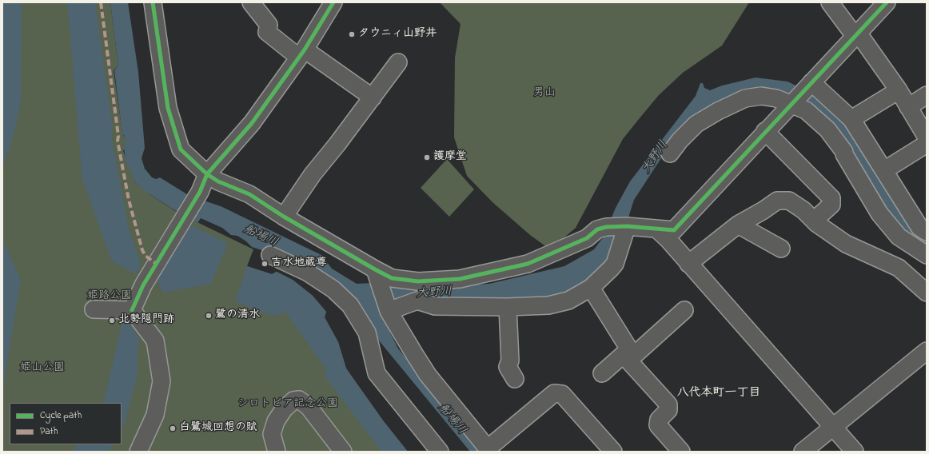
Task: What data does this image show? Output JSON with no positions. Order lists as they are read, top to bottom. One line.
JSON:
{"districts":["八代本町一丁目"],"water":["大野川","船場川"],"parks":["男山","姫路公園","姫山公園","シロトピア記念公園"],"places":["タウニィ山野井","護摩堂","吉水地蔵尊","鷺の清水","北勢隠門跡","白鷺城回想の賦"],"legend":["Cycle path","Path"]}
